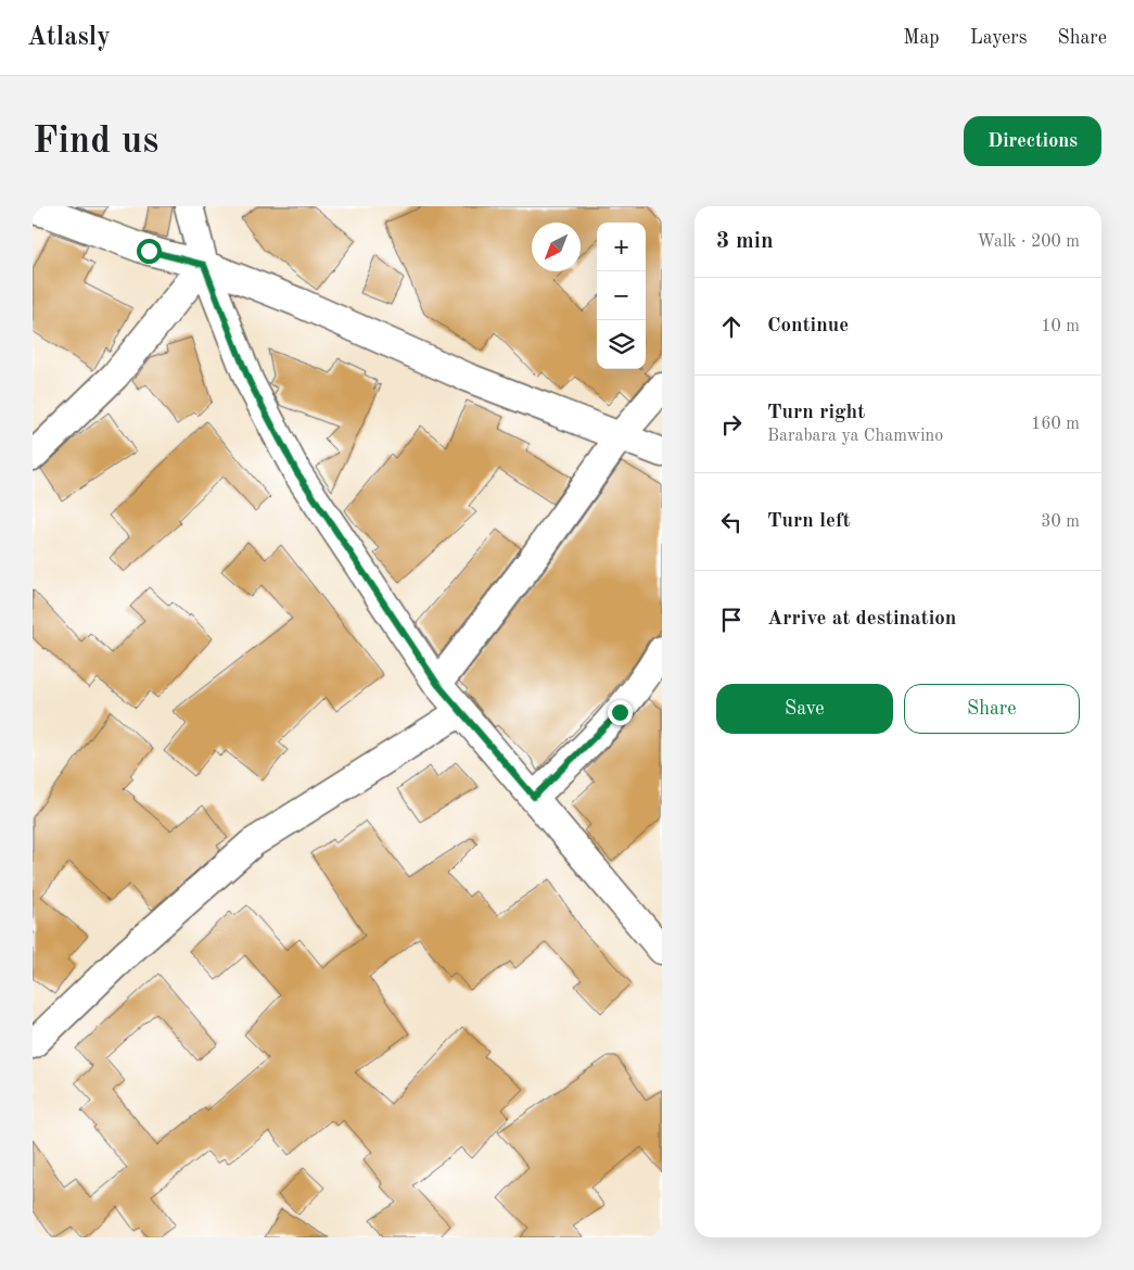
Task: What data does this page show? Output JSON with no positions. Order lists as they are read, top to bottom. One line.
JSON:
{"north":"bottom left","page":{"header":"Atlasly","nav":["Map","Layers","Share"],"buttons":["Directions",["Save","Share"]],"title":"Find us","heading":["3 min","Walk · 200 m"],"map_buttons":["+","−"],"list":[["Continue","10 m"],["Turn right","Barabara ya Chamwino","160 m"],["Turn left","30 m"],"Arrive at destination"]}}
